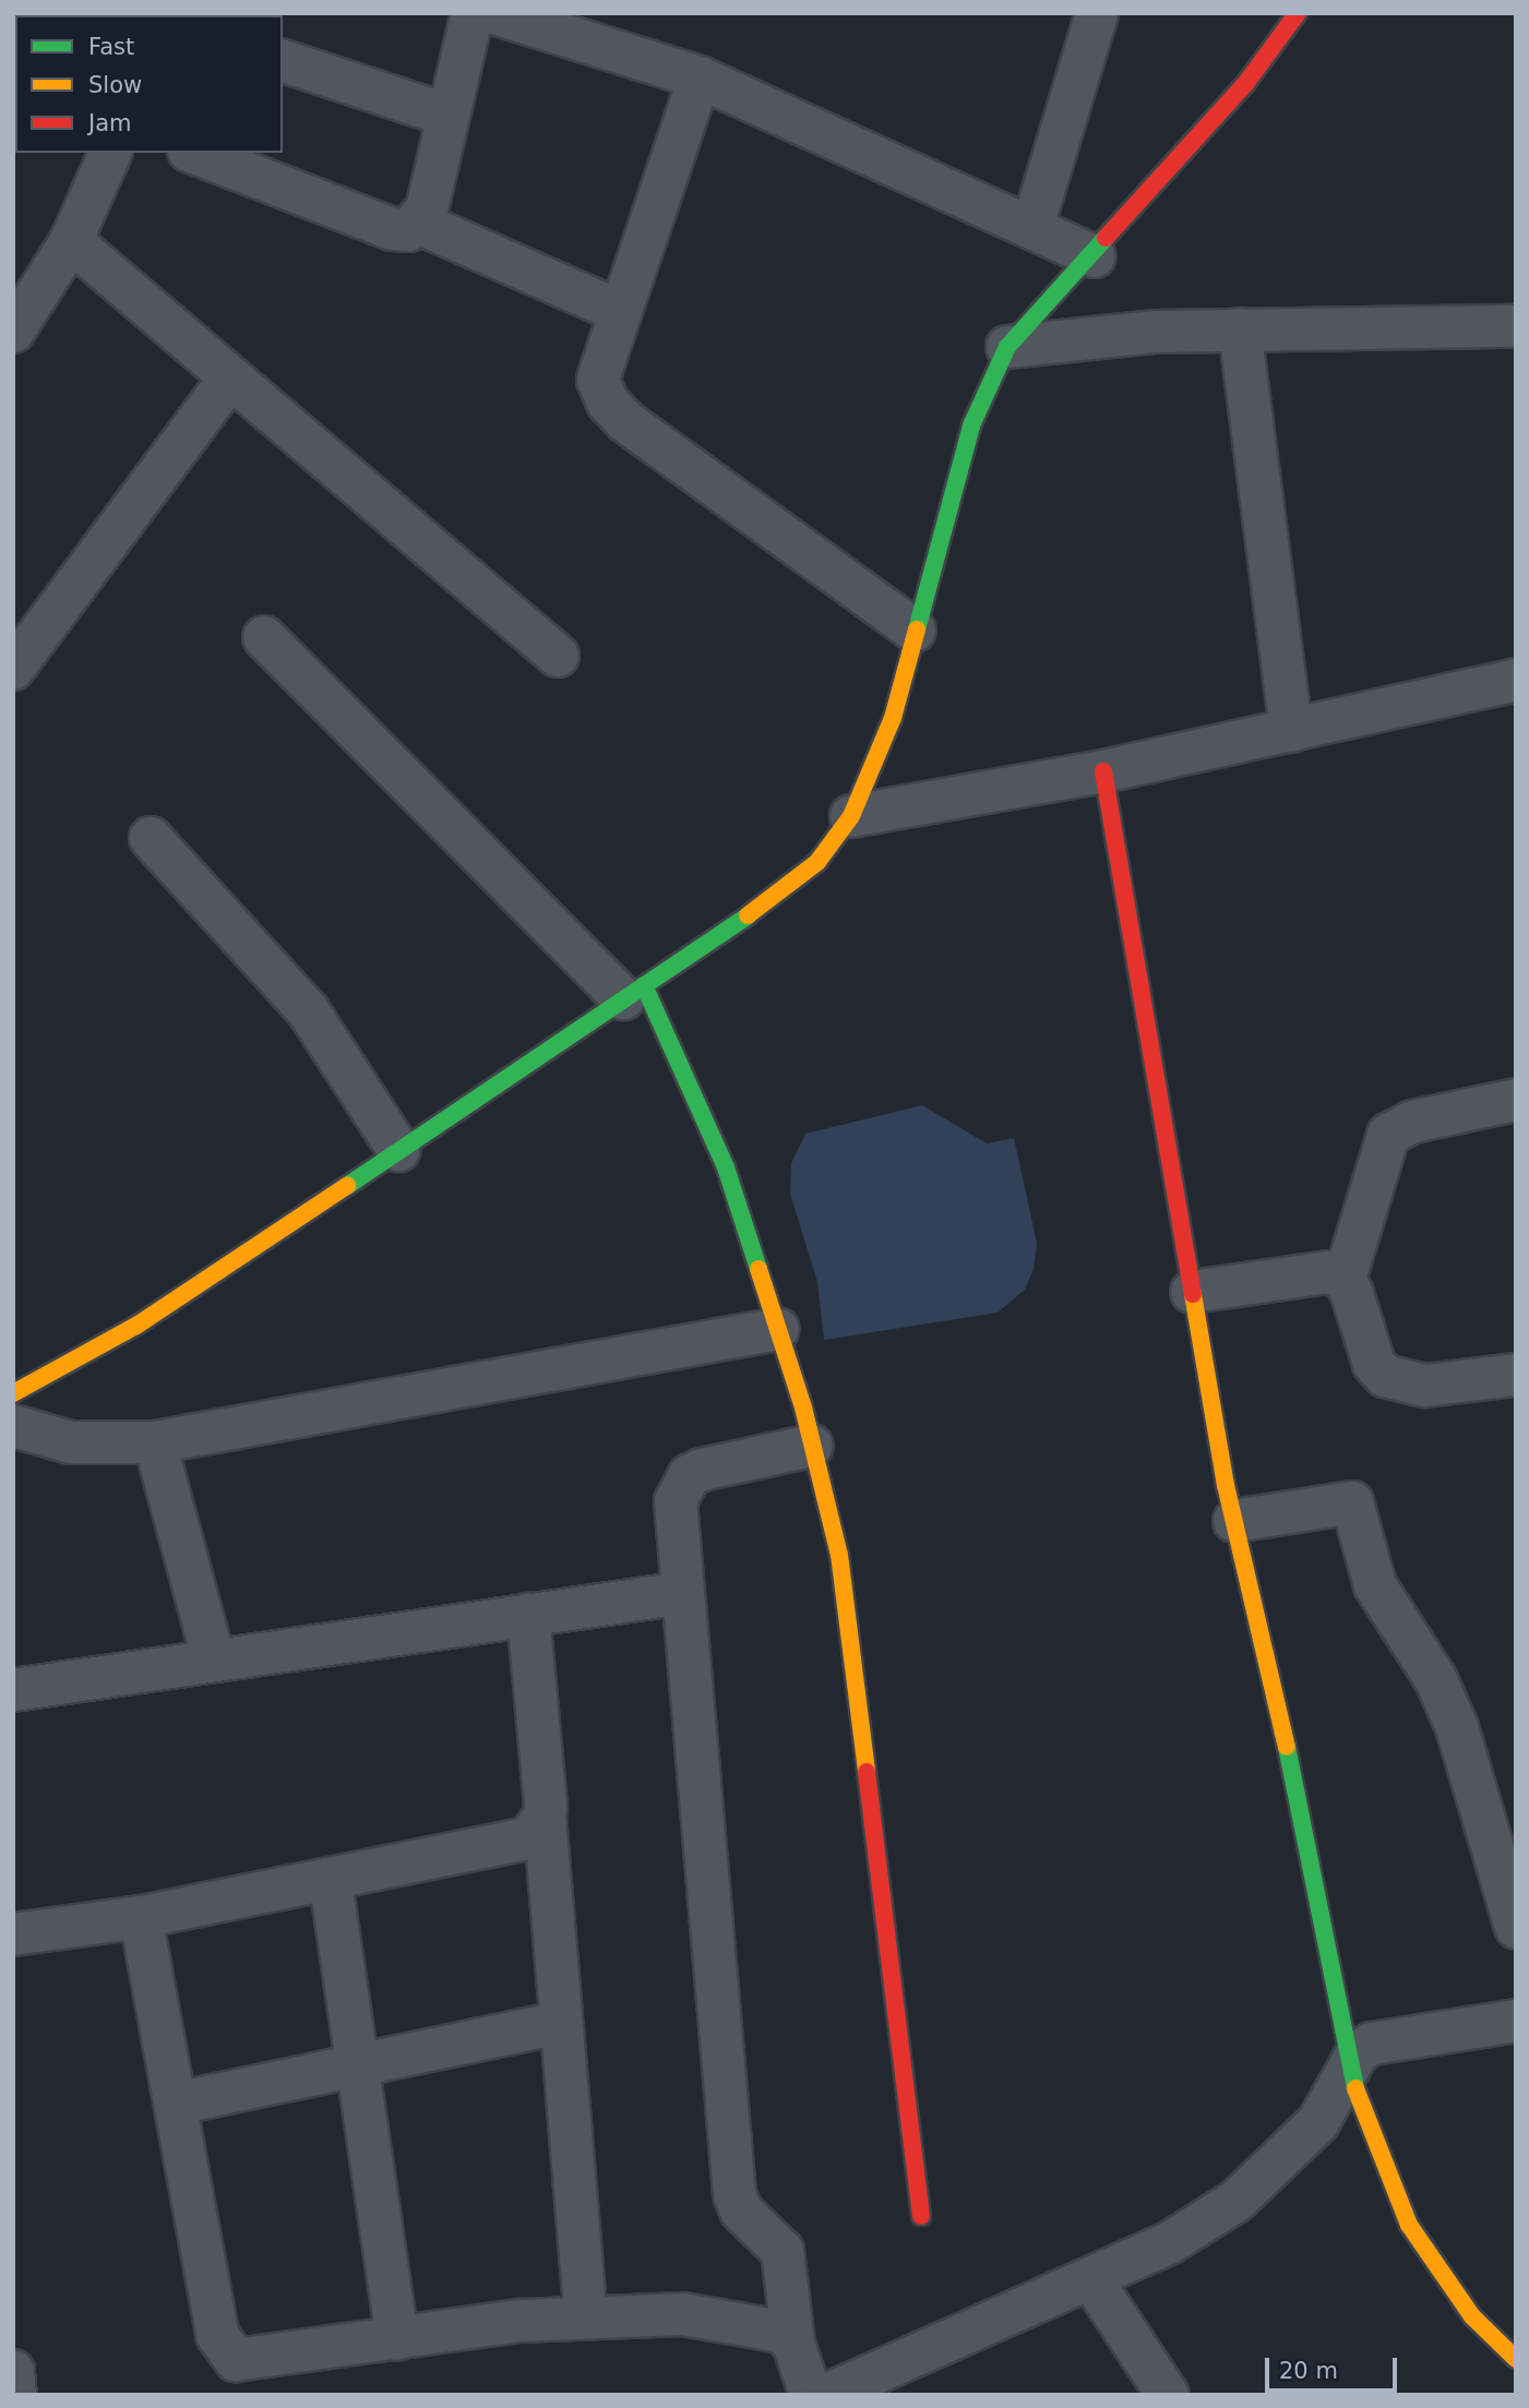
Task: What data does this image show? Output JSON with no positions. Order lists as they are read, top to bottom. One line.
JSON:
{"legend":["Fast","Slow","Jam"],"scale_bar":"20 m"}
